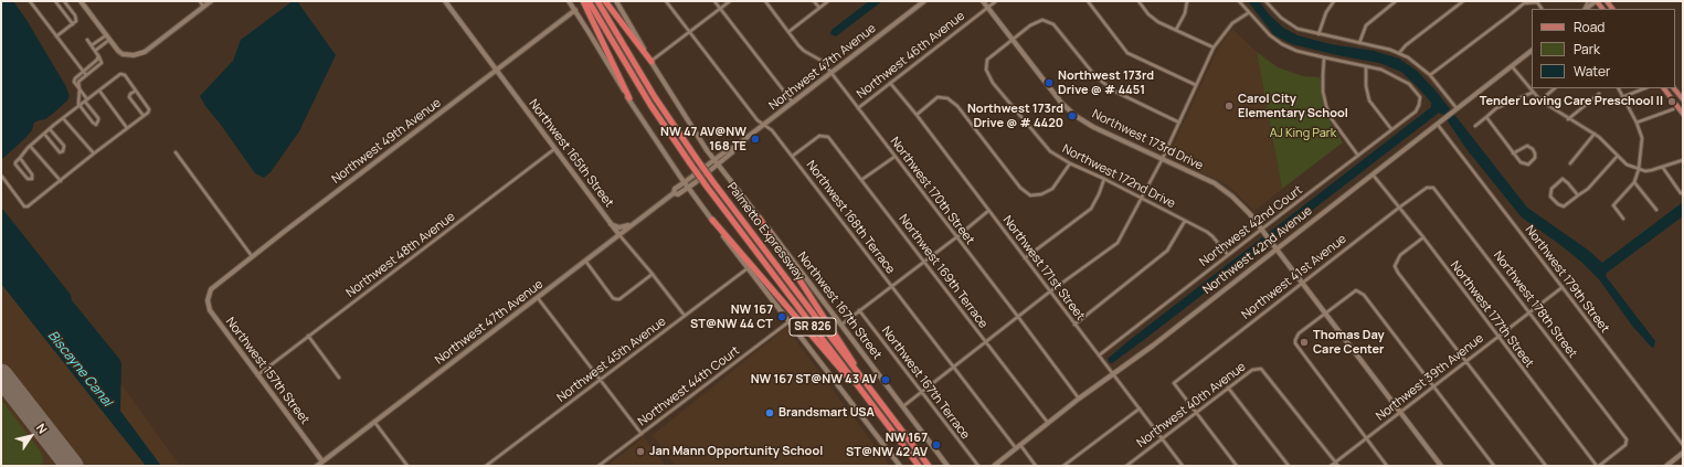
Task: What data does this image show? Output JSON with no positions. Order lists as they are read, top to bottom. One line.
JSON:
{"streets":{"highway":["Palmetto Expressway","SR 826"],"street":["Northwest 46th Avenue","Northwest 47th Avenue","Northwest 173rd Drive","Northwest 49th Avenue","Northwest 165th Street","Northwest 172nd Drive","Northwest 170th Street","Northwest 168th Terrace","Northwest 42nd Court","Northwest 42nd Avenue","Northwest 48th Avenue","Northwest 171st Street","Northwest 169th Terrace","Northwest 41st Avenue","Northwest 179th Street","Northwest 178th Street","Northwest 167th Street","Northwest 177th Street","Northwest 45th Avenue","Northwest 157th Street","Northwest 39th Avenue","Northwest 167th Terrace","Northwest 44th Court","Northwest 40th Avenue"]},"crossings":[["Northwest 46th Avenue","Northwest 173rd Drive"],["Northwest 46th Avenue","Northwest 170th Street"],["Northwest 46th Avenue","Northwest 171st Street"],["Northwest 47th Avenue","Northwest 165th Street"],["Northwest 47th Avenue","Northwest 170th Street"],["Northwest 47th Avenue","Northwest 168th Terrace"],["Northwest 47th Avenue","Northwest 167th Street"],["Northwest 47th Avenue","Northwest 157th Street"],["Northwest 173rd Drive","Northwest 172nd Drive"],["Northwest 173rd Drive","Northwest 42nd Court"],["Northwest 173rd Drive","Northwest 42nd Avenue"],["Northwest 173rd Drive","Northwest 41st Avenue"],["Northwest 173rd Drive","Northwest 39th Avenue"],["Northwest 49th Avenue","Northwest 165th Street"],["Northwest 49th Avenue","Northwest 157th Street"],["Northwest 165th Street","Northwest 48th Avenue"],["Northwest 165th Street","Northwest 45th Avenue"],["Northwest 172nd Drive","Northwest 42nd Court"],["Northwest 170th Street","Northwest 42nd Avenue"],["Northwest 168th Terrace","Northwest 42nd Avenue"],["Northwest 168th Terrace","Northwest 169th Terrace"],["Northwest 42nd Court","Northwest 171st Street"],["Northwest 42nd Avenue","Northwest 171st Street"],["Northwest 42nd Avenue","Northwest 169th Terrace"],["Northwest 42nd Avenue","Northwest 179th Street"],["Northwest 42nd Avenue","Northwest 177th Street"],["Northwest 48th Avenue","Northwest 157th Street"],["Northwest 171st Street","Northwest 40th Avenue"],["Northwest 41st Avenue","Northwest 178th Street"],["Northwest 41st Avenue","Northwest 177th Street"],["Northwest 41st Avenue","Northwest 40th Avenue"],["Northwest 179th Street","Northwest 39th Avenue"],["Northwest 178th Street","Northwest 177th Street"],["Northwest 178th Street","Northwest 39th Avenue"],["Northwest 177th Street","Northwest 39th Avenue"],["Northwest 39th Avenue","Northwest 40th Avenue"]],"water":["Biscayne Canal"],"parks":["AJ King Park"],"places":["Northwest 173rd Drive @ # 4451","Tender Loving Care Preschool II","Carol City Elementary School","Northwest 173rd Drive @ # 4420","NW 47 AV@NW 168 TE","NW 167 ST@NW 44 CT","Thomas Day Care Center","NW 167 ST@NW 43 AV","Brandsmart USA","NW 167 ST@NW 42 AV","Jan Mann Opportunity School"],"legend":["Road","Park","Water"],"north":"top right"}
